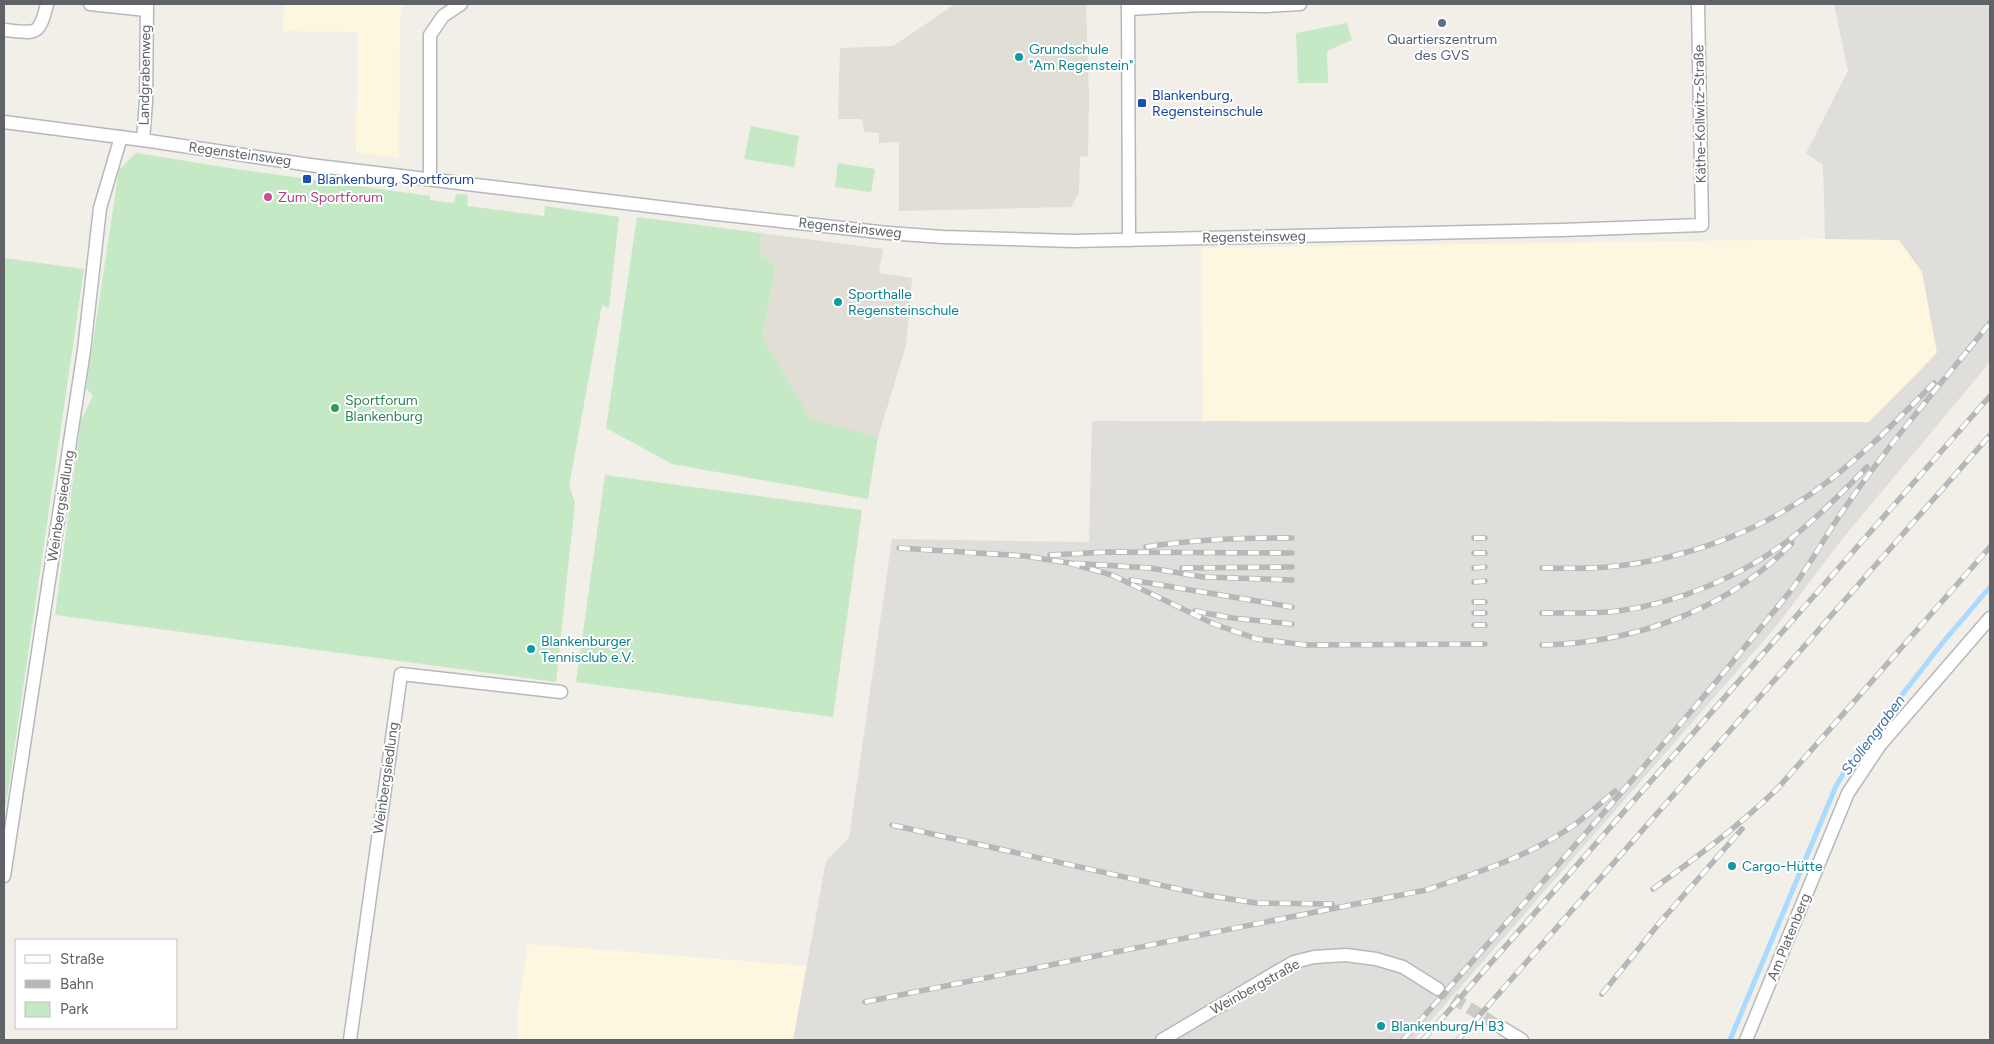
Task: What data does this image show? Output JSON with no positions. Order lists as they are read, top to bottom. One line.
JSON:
{"streets":{"street":["Landgrabenweg","Käthe-Kollwitz-Straße","Regensteinsweg","Weinbergsiedlung","Am Platenberg","Weinbergstraße"]},"crossings":[["Landgrabenweg","Regensteinsweg"],["Käthe-Kollwitz-Straße","Regensteinsweg"],["Regensteinsweg","Weinbergsiedlung"]],"water":["Stollengraben"],"places":{"other":["Quartierszentrum des GVS","Grundschule \"Am Regenstein\"","Zum Sportforum","Sporthalle Regensteinschule","Sportforum Blankenburg","Blankenburger Tennisclub e.V.","Cargo-Hütte","Blankenburg/H B3"],"transit":["Blankenburg, Regensteinschule","Blankenburg, Sportforum"]},"legend":["Straße","Bahn","Park"]}
